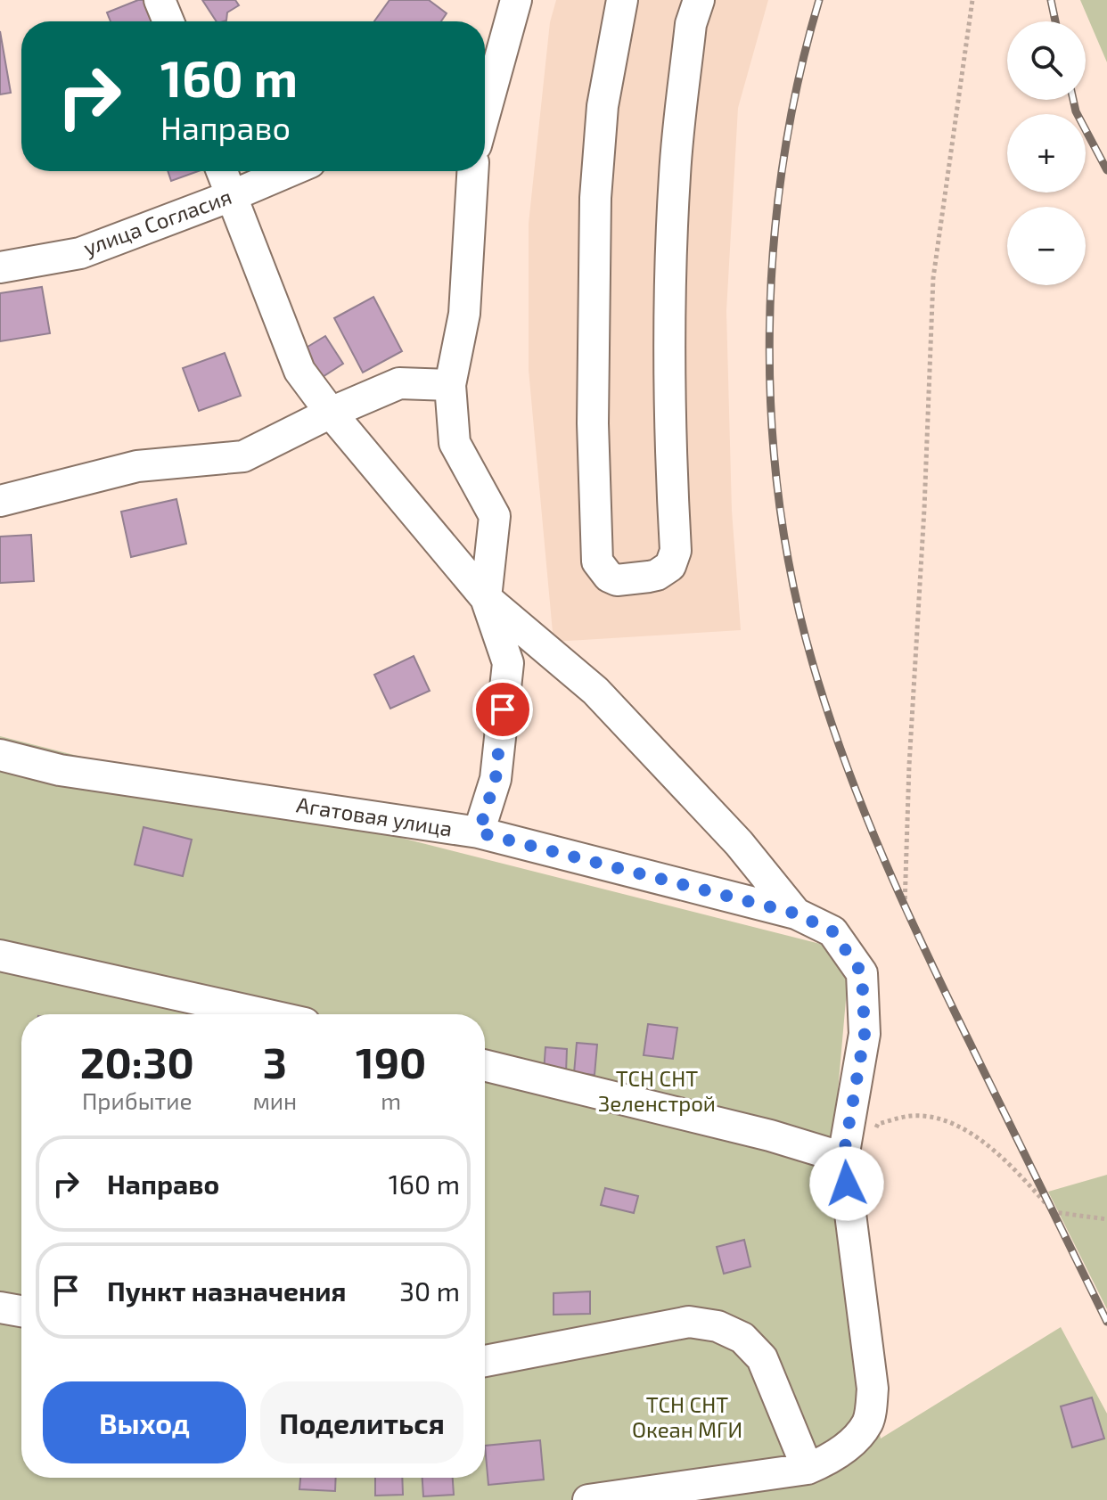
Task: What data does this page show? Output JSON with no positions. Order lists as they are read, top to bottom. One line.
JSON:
{"streets":{"street":["улица Согласия","Агатовая улица"]},"parks":["ТСН СНТ Зеленстрой","ТСН СНТ Океан МГИ"],"page":{"map_buttons":["+","−"],"turn":["160 m","Направо"],"eta":["20:30","Прибытие","3","мин","190","m"],"list":[{"name":"Направо","value":"160 m"},{"name":"Пункт назначения","value":"30 m"}],"buttons":["Выход","Поделиться"]}}
